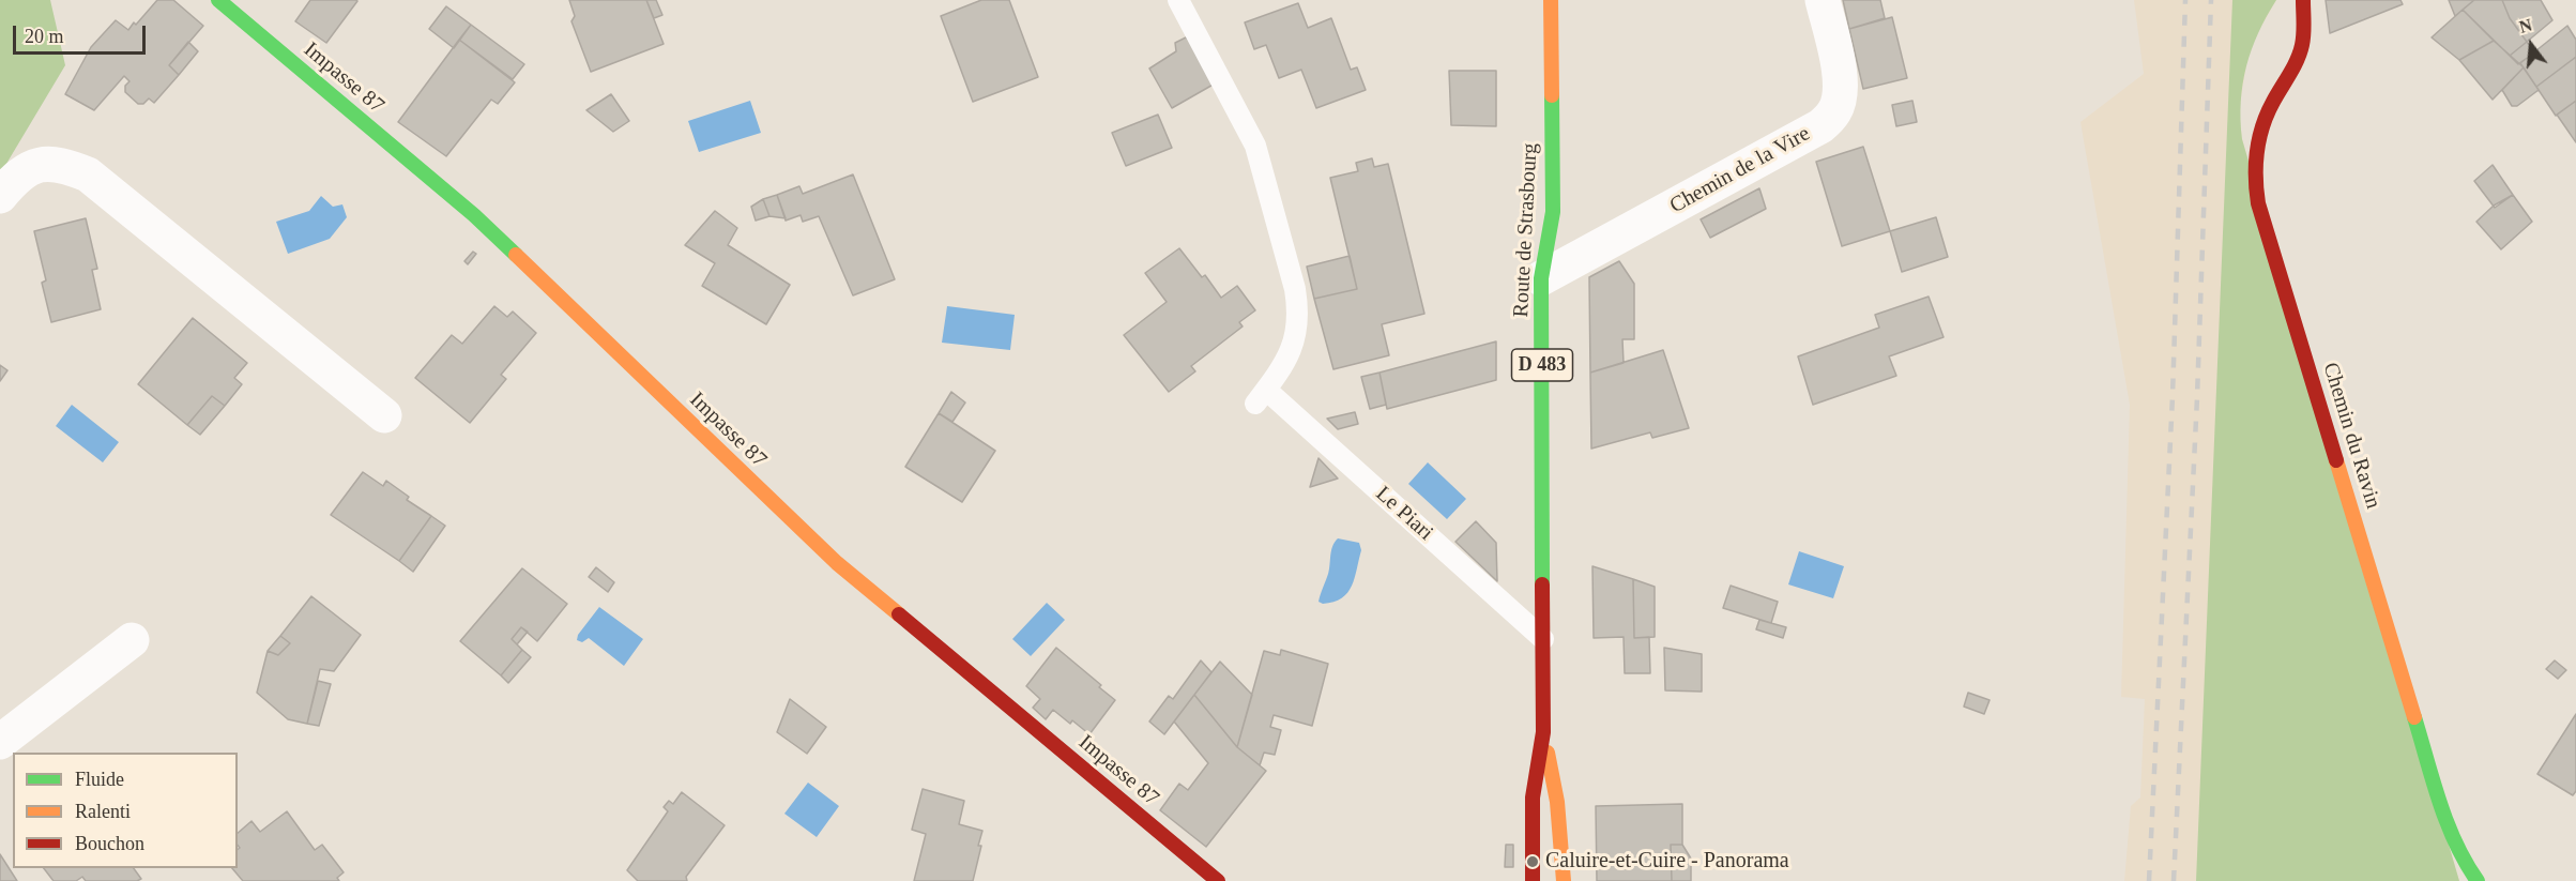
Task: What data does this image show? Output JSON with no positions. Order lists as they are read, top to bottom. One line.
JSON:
{"streets":{"street":["Impasse 87","Chemin de la Vire","Route de Strasbourg","D 483","Chemin du Ravin"],"lane":["Le Piari"]},"crossings":[["Chemin de la Vire","Route de Strasbourg"],["Route de Strasbourg","Le Piari"]],"places":["Caluire-et-Cuire - Panorama"],"legend":["Fluide","Ralenti","Bouchon"],"scale_bar":"20 m","north":"top"}
